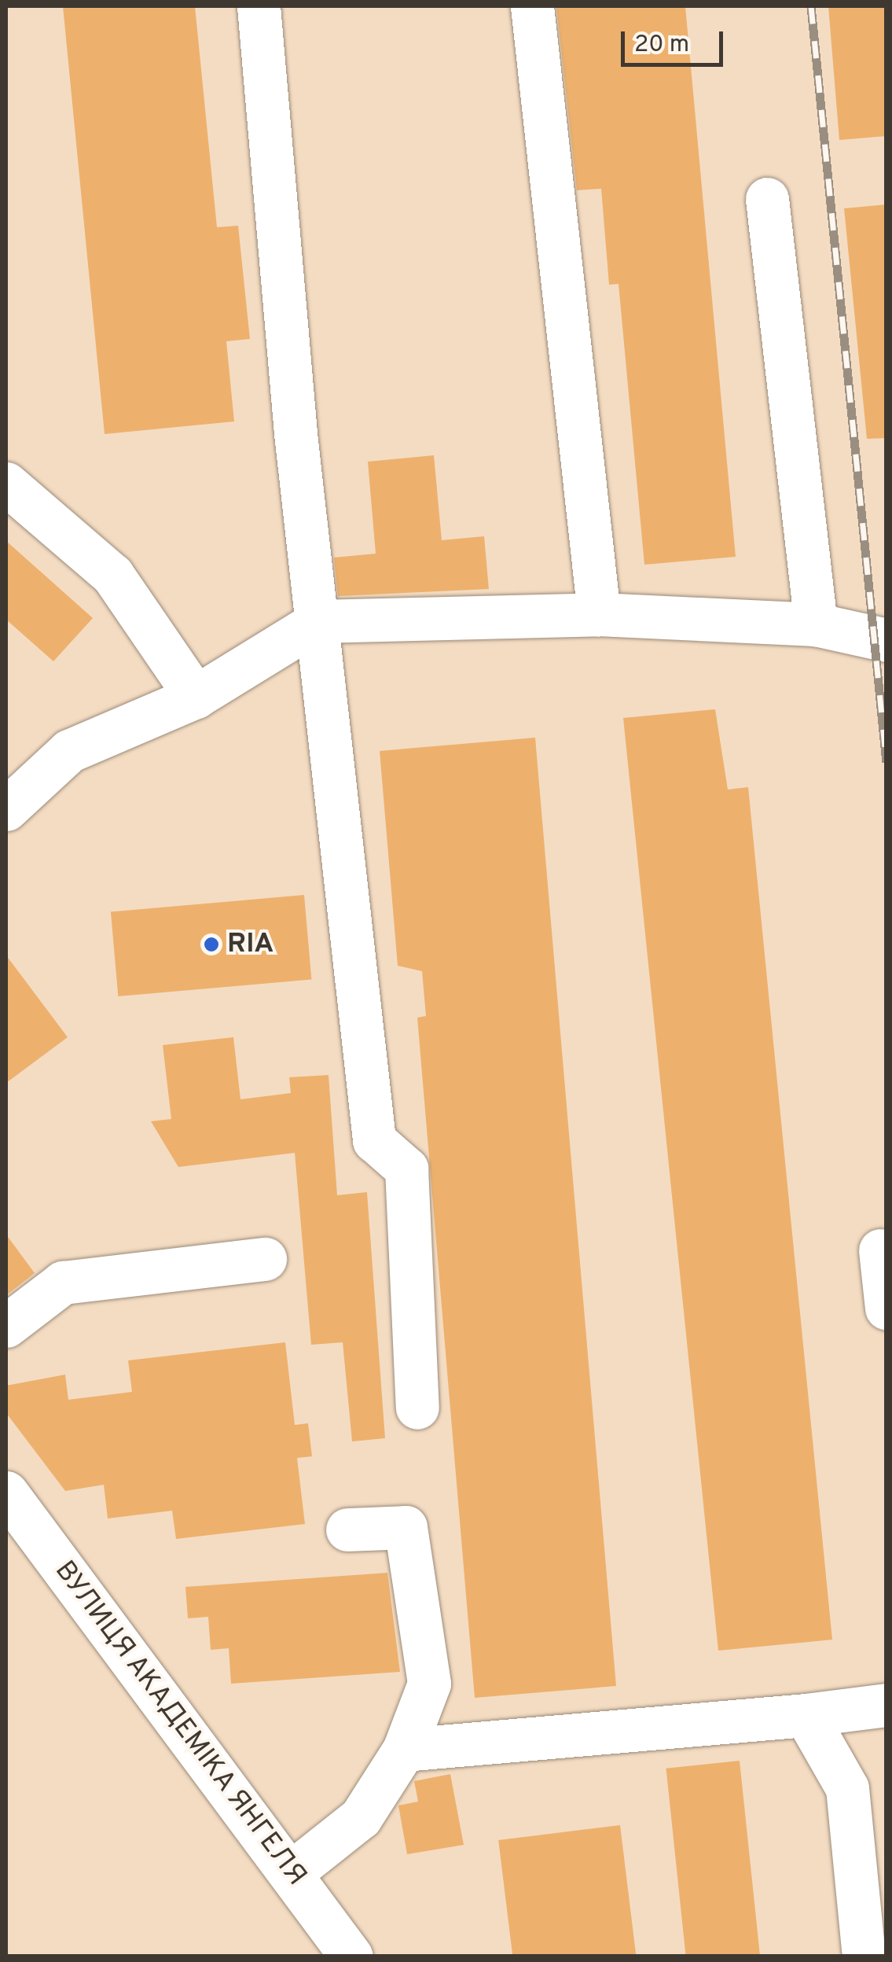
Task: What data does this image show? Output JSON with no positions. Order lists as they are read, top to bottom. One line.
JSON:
{"streets":{"street":["ВУЛИЦЯ АКАДЕМІКА ЯНГЕЛЯ"]},"places":["RIA"],"scale_bar":"20 m"}
